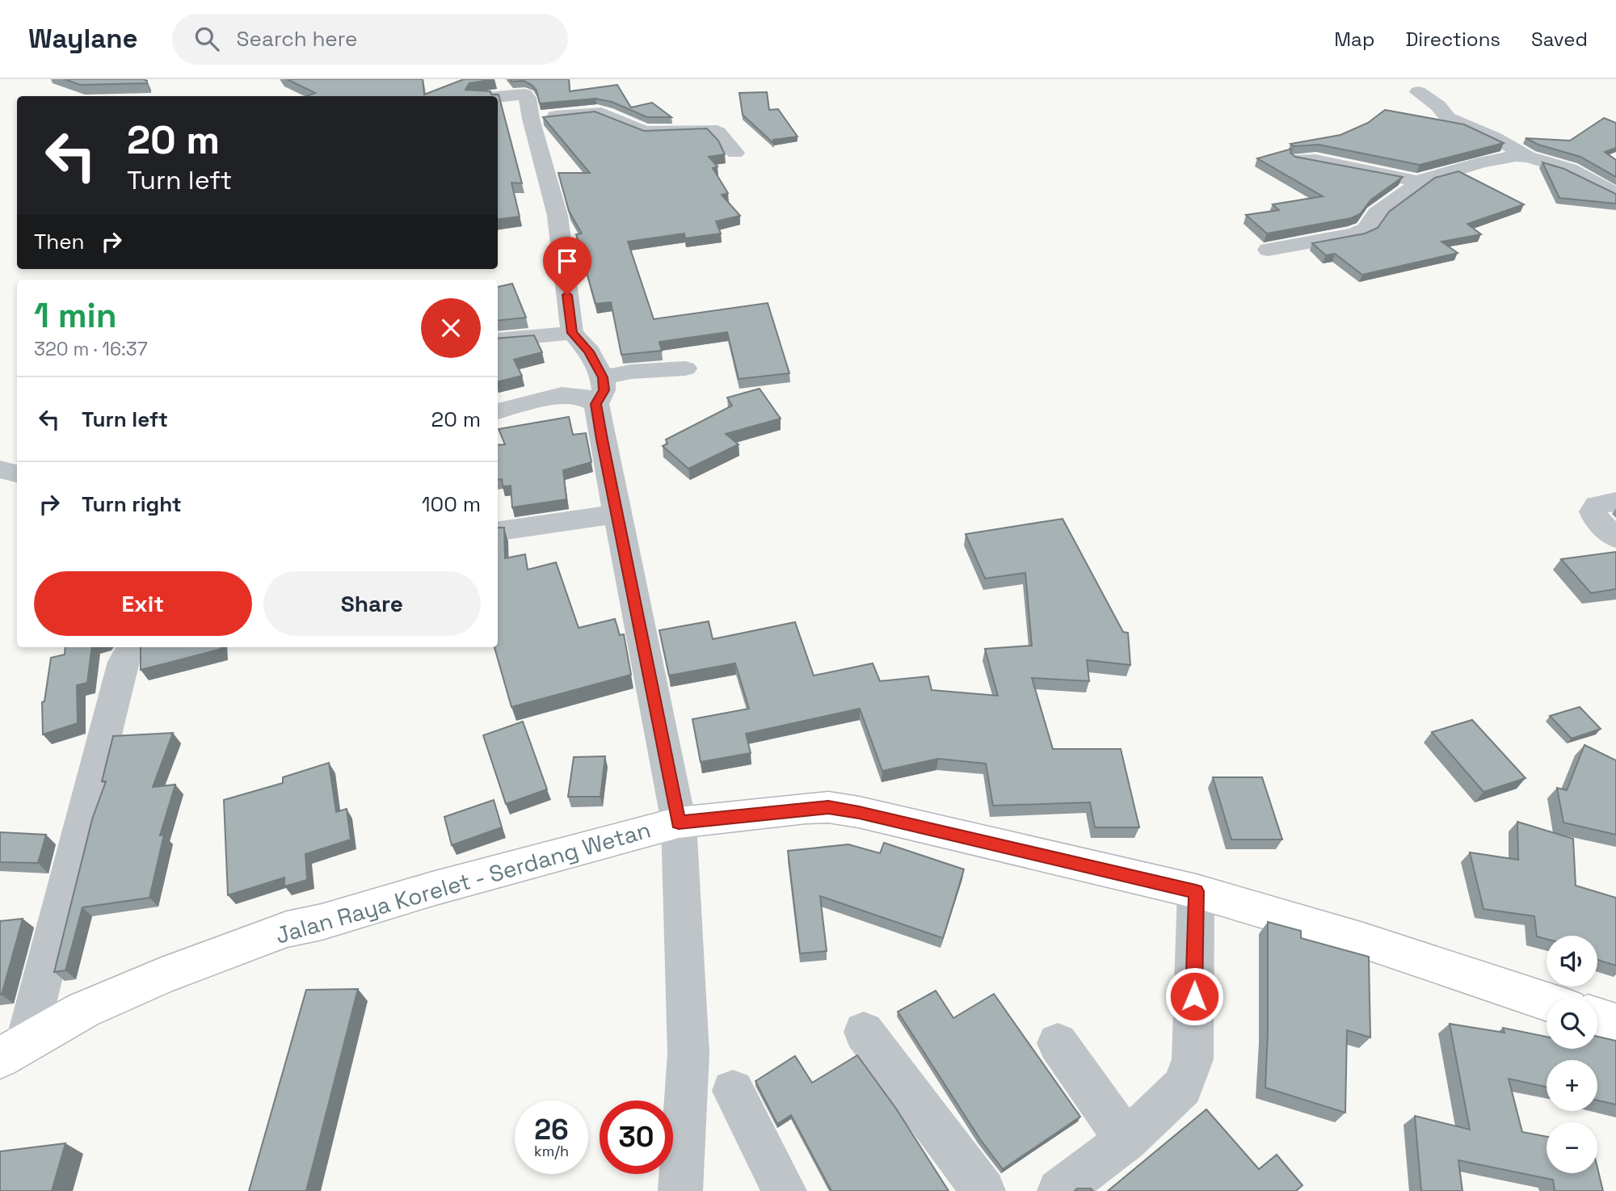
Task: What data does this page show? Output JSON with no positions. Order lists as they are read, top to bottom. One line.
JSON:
{"streets":{"main road":["Jalan Raya Korelet - Serdang Wetan"]},"page":{"header":"Waylane","search":"Search here","nav":["Map","Directions","Saved"],"turn":["20 m","Turn left"],"then":"Then","heading":["1 min","320 m · 16:37"],"list":[{"name":"Turn left","value":"20 m"},{"name":"Turn right","value":"100 m"}],"buttons":["Exit","Share"],"map_buttons":["+","−"],"speed":"26 km/h","limit":"30"}}
